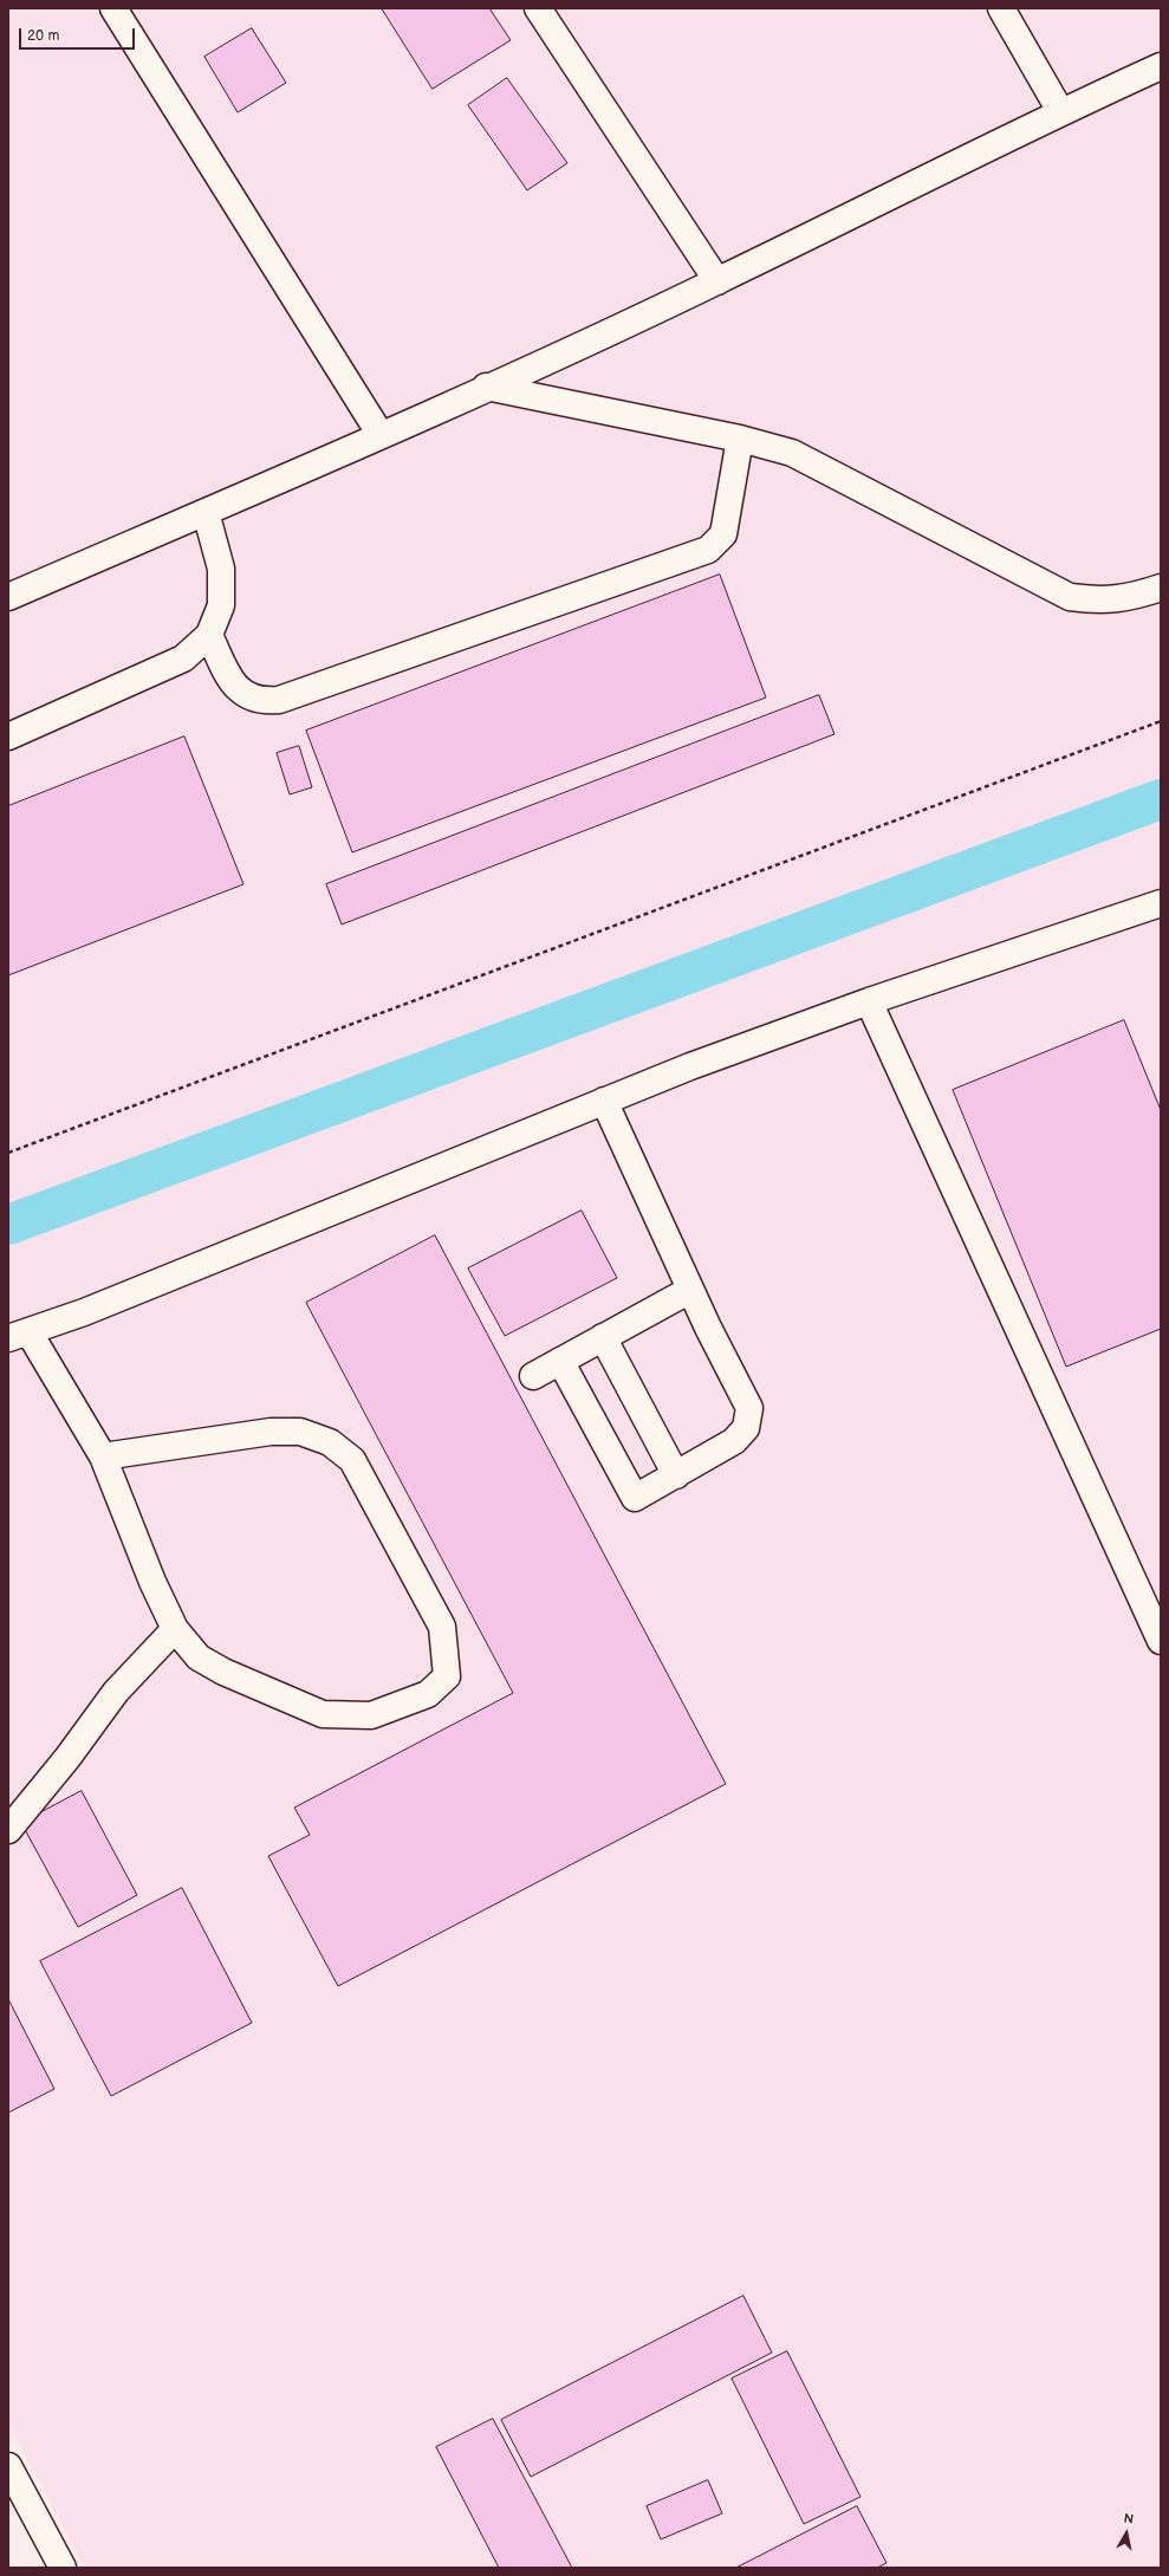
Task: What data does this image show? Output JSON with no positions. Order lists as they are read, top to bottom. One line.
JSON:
{"scale_bar":"20 m","north":"top"}
